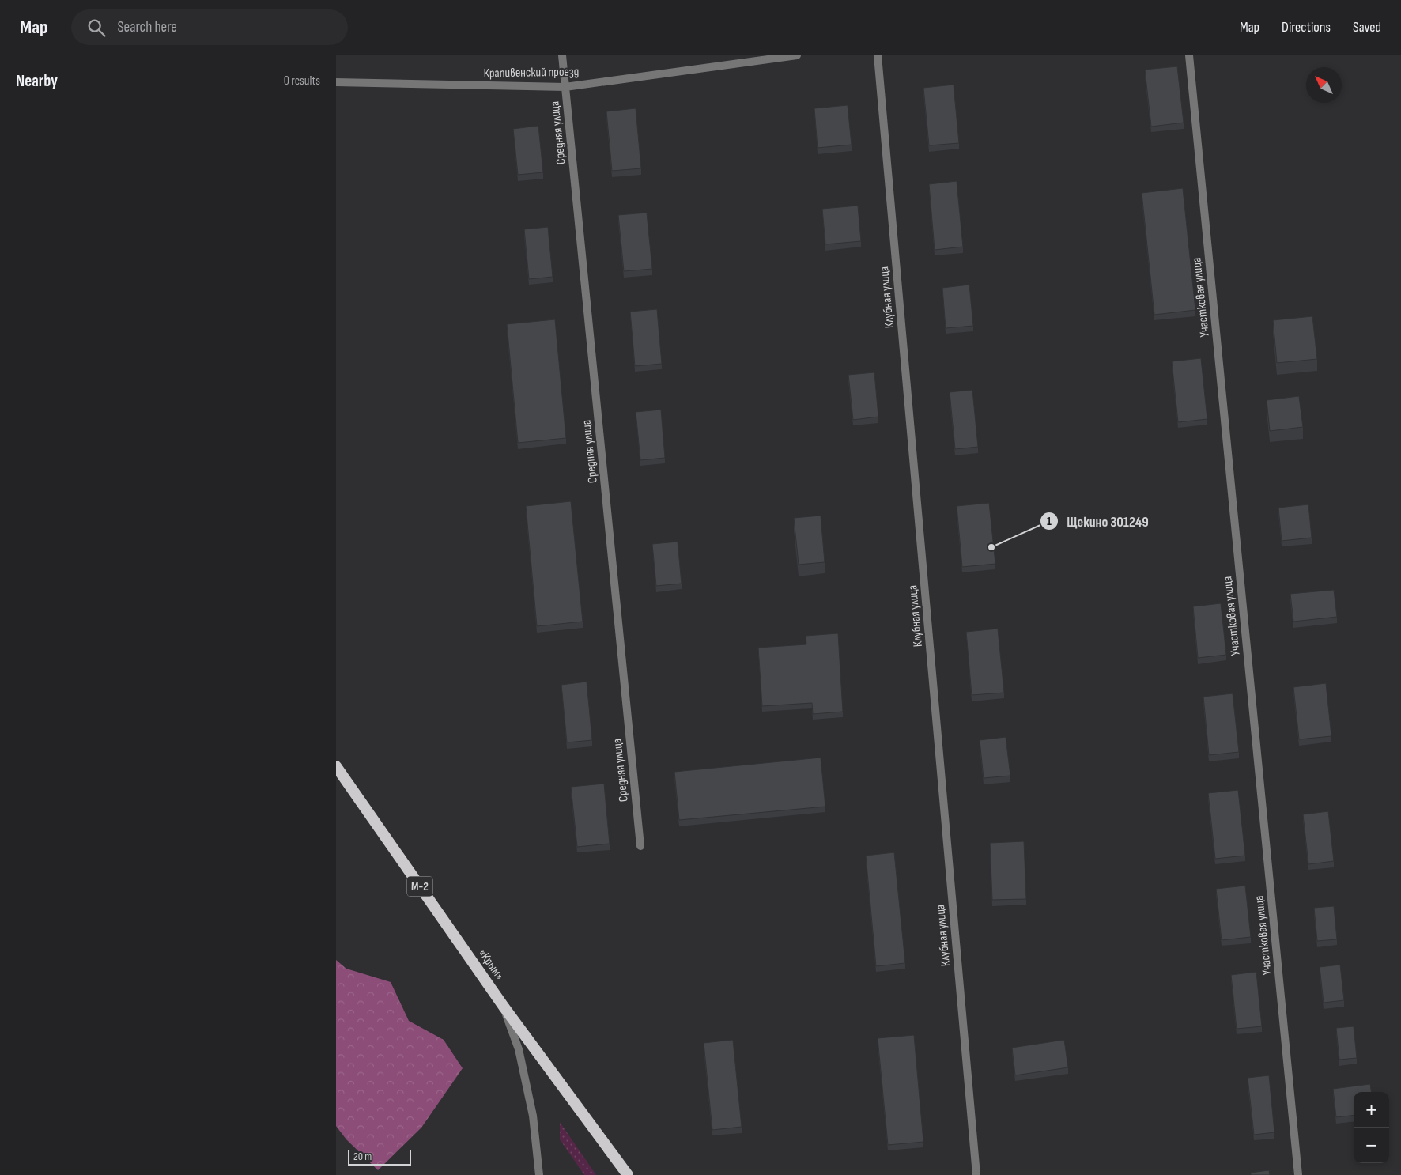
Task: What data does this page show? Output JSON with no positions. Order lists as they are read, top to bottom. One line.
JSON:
{"streets":{"highway":["М-2","«Крым»"],"street":["Крапивенский проезд","Средняя улица","Клубная улица","Участковая улица"]},"crossings":[["Крапивенский проезд","Средняя улица"]],"places":["Щекино 301249"],"scale_bar":"20 m","north":"top left","page":{"header":"Map","search":"Search here","nav":["Map","Directions","Saved"],"heading":["Nearby","0 results"],"map_buttons":["+","−"],"scale":"20 m"}}
